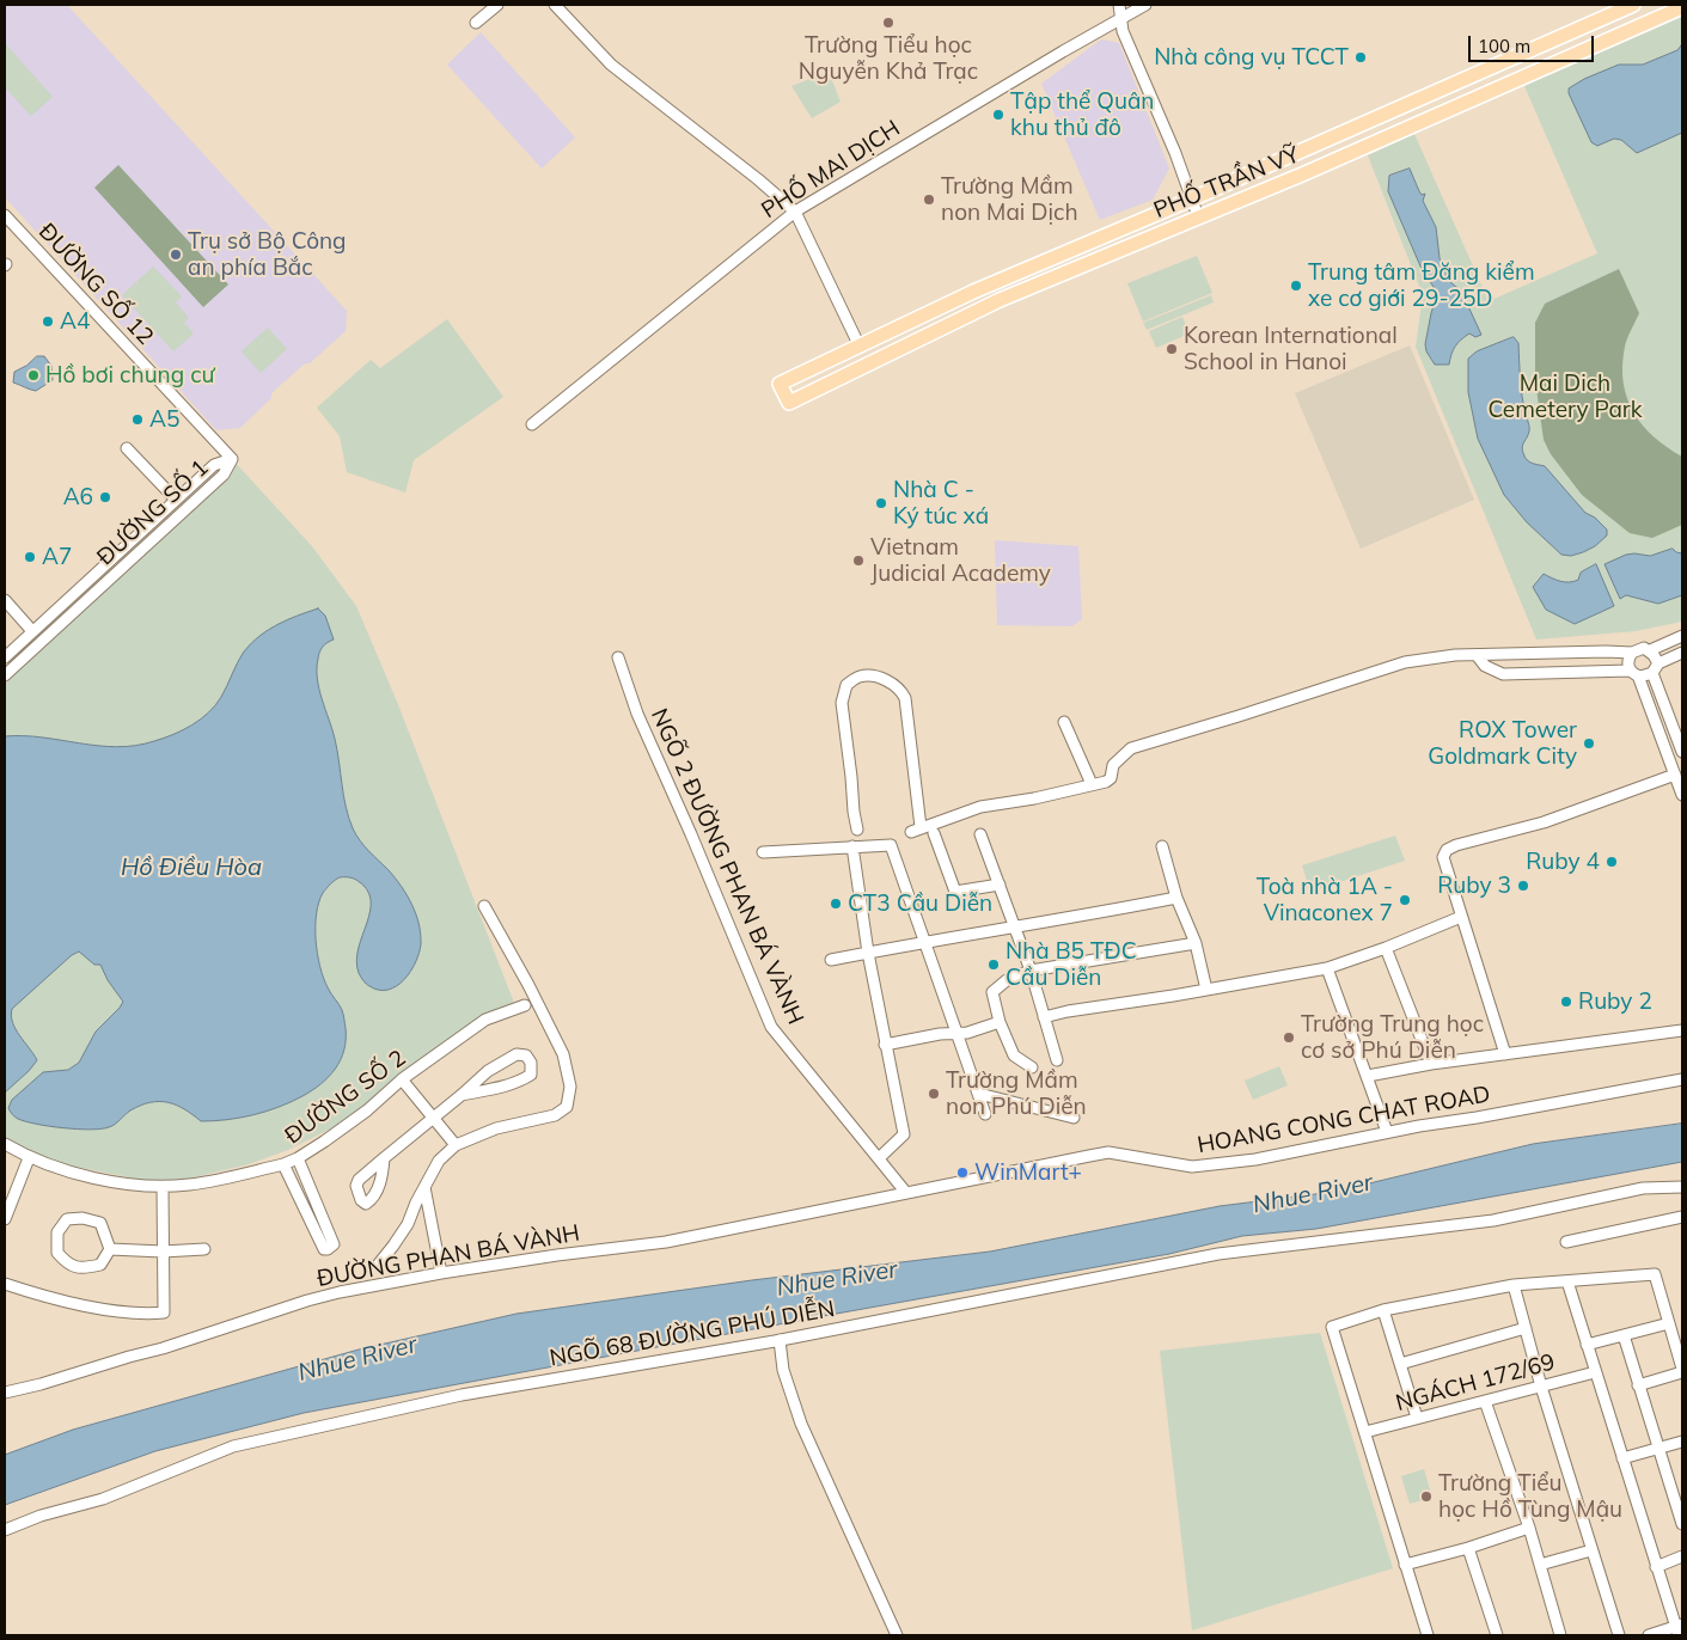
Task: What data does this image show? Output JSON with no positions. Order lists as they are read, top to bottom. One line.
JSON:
{"streets":{"main road":["PHỐ TRẦN VỸ"],"street":["PHỐ MAI DỊCH","ĐƯỜNG SỐ 12","ĐƯỜNG SỐ 1","NGÕ 2 ĐƯỜNG PHAN BÁ VÀNH","ĐƯỜNG SỐ 2","HOANG CONG CHAT ROAD","ĐƯỜNG PHAN BÁ VÀNH","NGÕ 68 ĐƯỜNG PHÚ DIỄN","NGÁCH 172/69"]},"crossings":[["ĐƯỜNG SỐ 12","ĐƯỜNG SỐ 1"],["NGÕ 2 ĐƯỜNG PHAN BÁ VÀNH","HOANG CONG CHAT ROAD"],["NGÕ 2 ĐƯỜNG PHAN BÁ VÀNH","ĐƯỜNG PHAN BÁ VÀNH"],["HOANG CONG CHAT ROAD","ĐƯỜNG PHAN BÁ VÀNH"]],"water":["Hồ Điều Hòa","Nhue River"],"parks":["Mai Dich Cemetery Park"],"places":["Trường Tiểu học Nguyễn Khả Trạc","Nhà công vụ TCCT","Tập thể Quân khu thủ đô","Trường Mầm non Mai Dịch","Trụ sở Bộ Công an phía Bắc","Trung tâm Đăng kiểm xe cơ giới 29-25D","A4","Korean International School in Hanoi","Hồ bơi chung cư","A5","A6","Nhà C - Ký túc xá","A7","Vietnam Judicial Academy","ROX Tower Goldmark City","Ruby 4","Ruby 3","Toà nhà 1A - Vinaconex 7","CT3 Cầu Diễn","Nhà B5 TĐC Cầu Diễn","Ruby 2","Trường Trung học cơ sở Phú Diễn","Trường Mầm non Phú Diễn","WinMart+","Trường Tiểu học Hồ Tùng Mậu"],"scale_bar":"100 m"}
